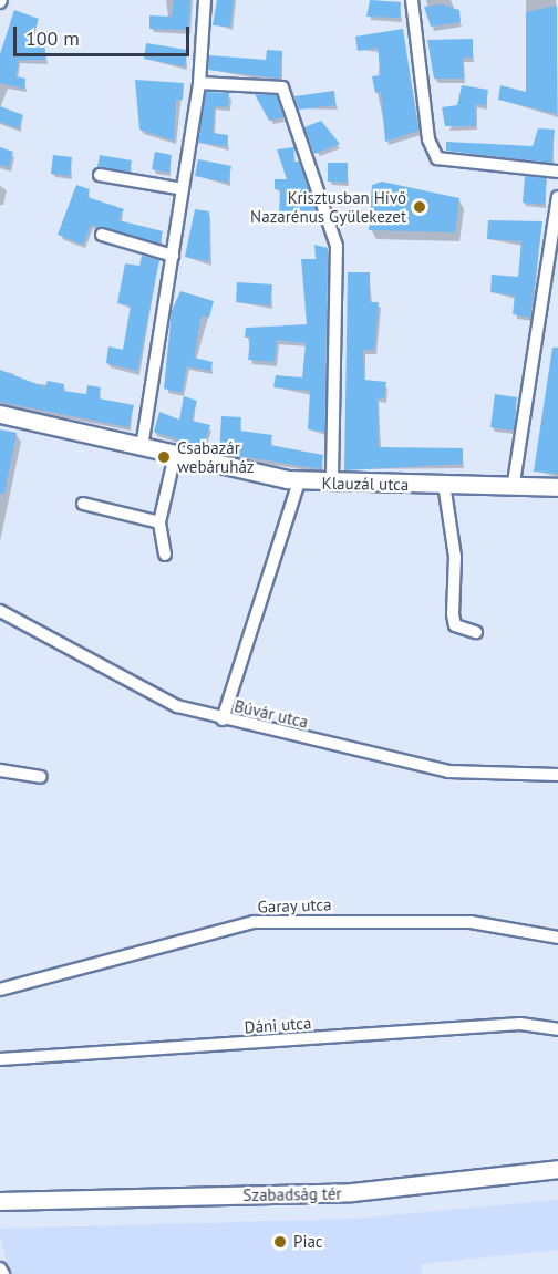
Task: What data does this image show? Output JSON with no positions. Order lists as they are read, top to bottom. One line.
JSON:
{"streets":{"street":["Klauzál utca","Búvár utca","Garay utca","Dáni utca","Szabadság tér"]},"places":["Krisztusban Hívő Nazarénus Gyülekezet","Csabazár webáruház","Piac"],"scale_bar":"100 m"}
